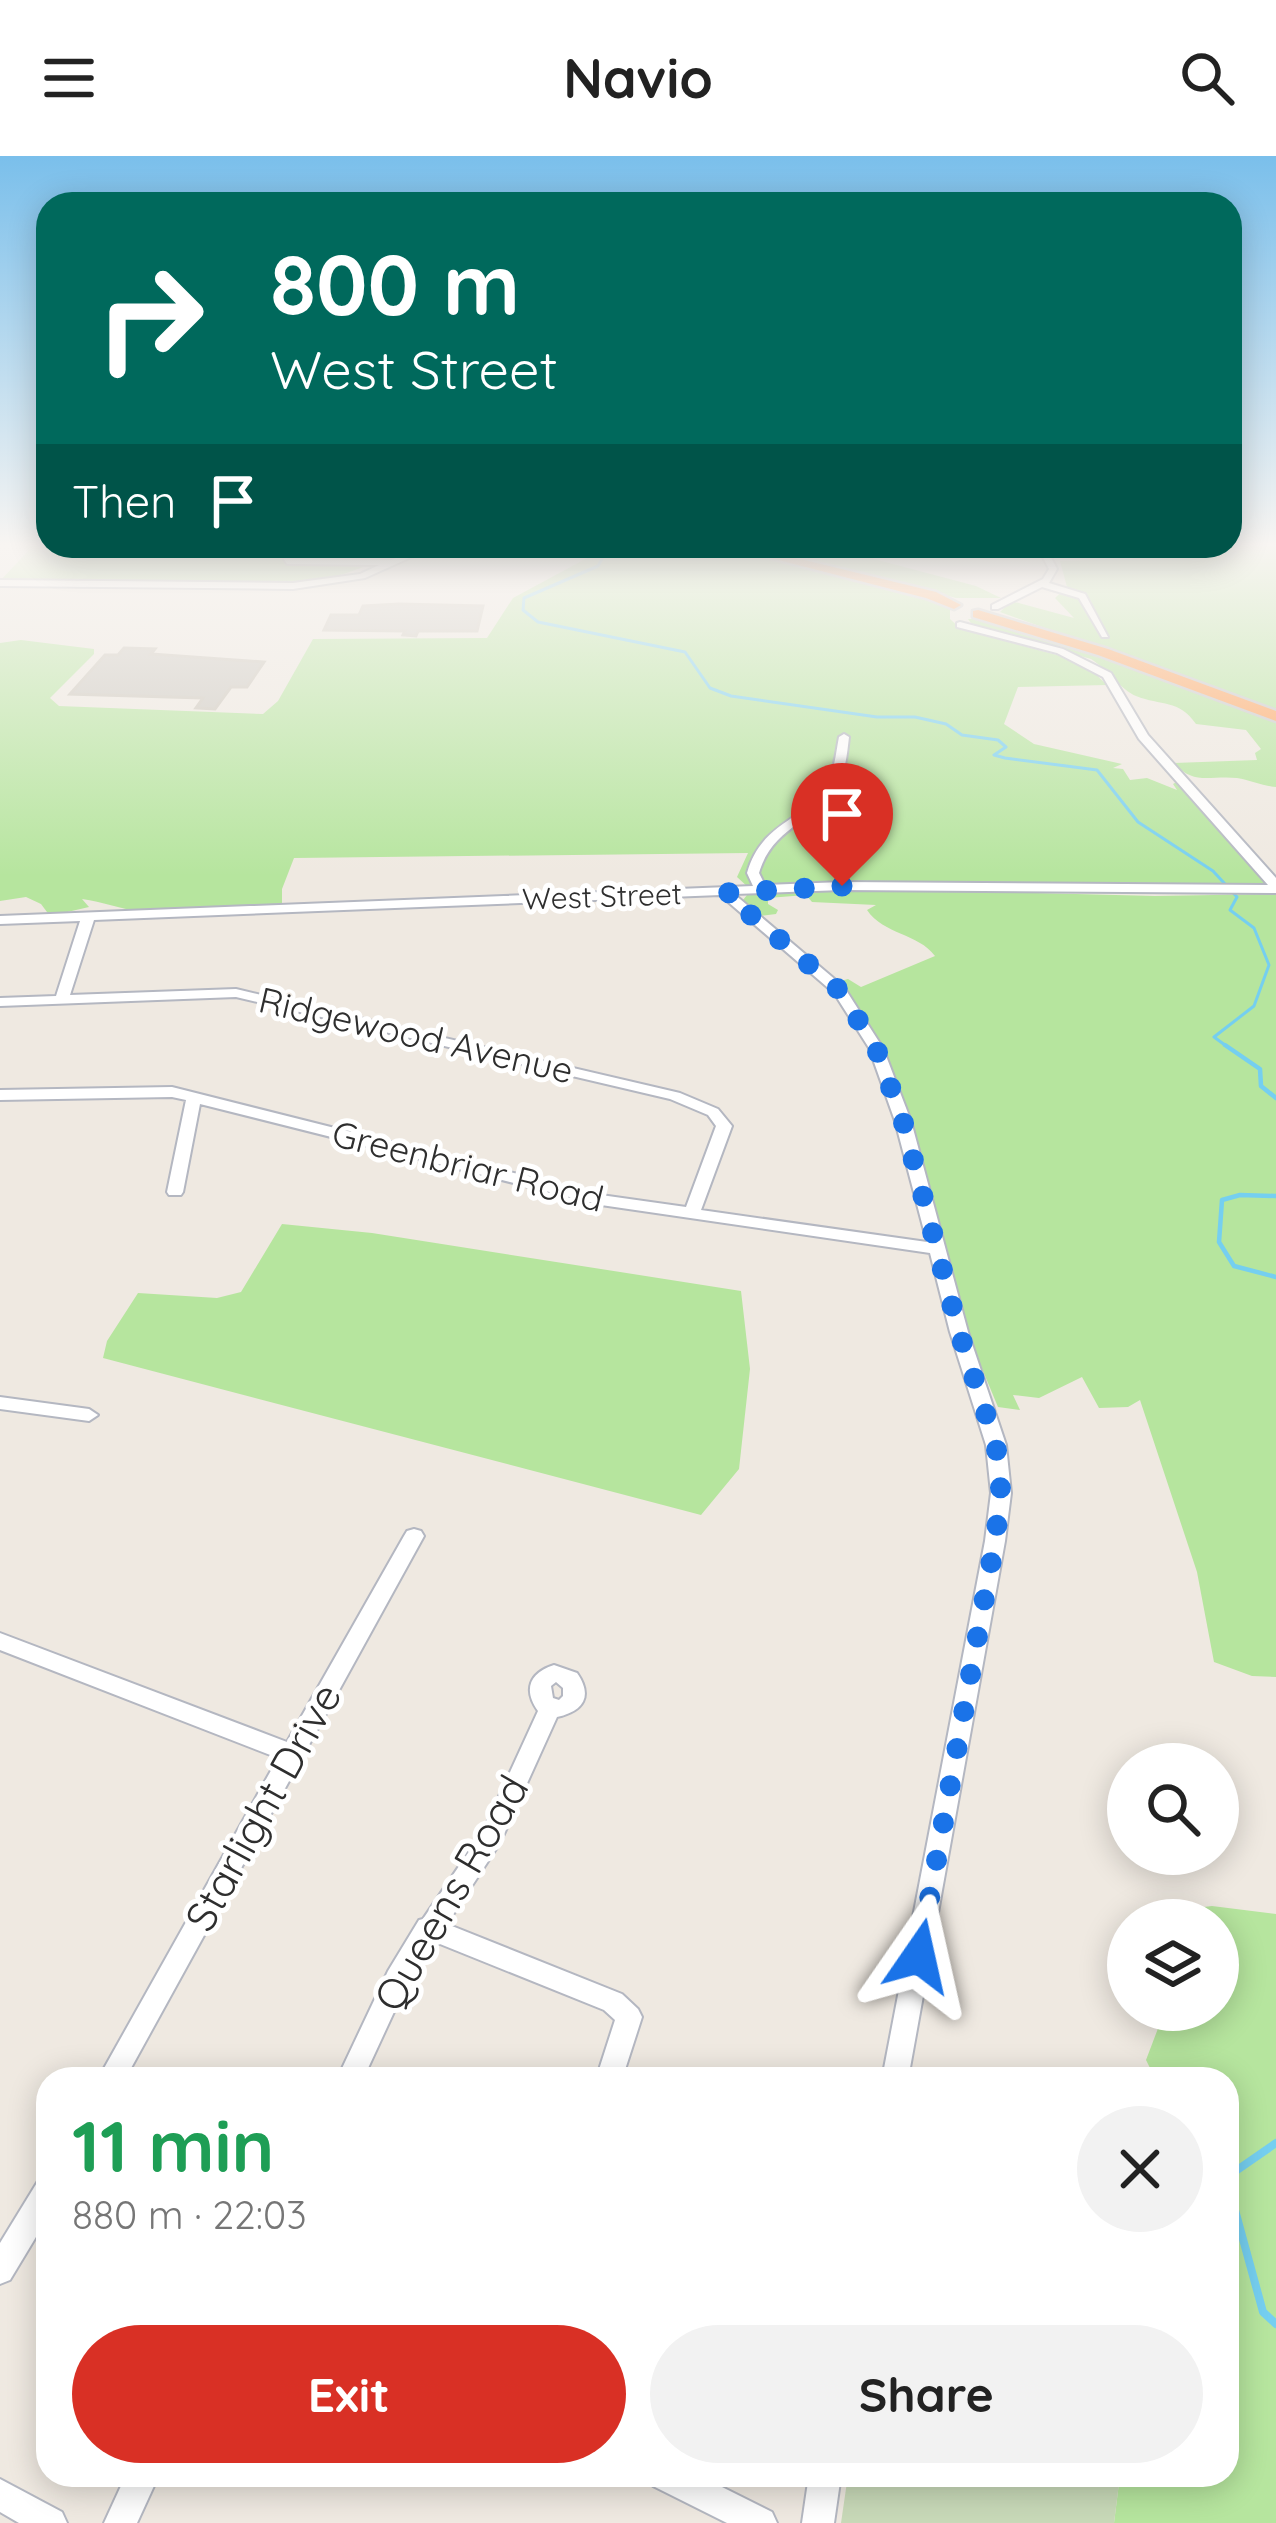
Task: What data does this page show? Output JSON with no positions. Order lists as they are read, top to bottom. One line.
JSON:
{"streets":{"street":["West Street","Ridgewood Avenue","Greenbriar Road","Starlight Drive","Queens Road"]},"crossings":[["Ridgewood Avenue","Greenbriar Road"]],"page":{"header":"Navio","turn":["800 m","West Street"],"then":"Then","heading":["11 min","880 m · 22:03"],"buttons":["Exit","Share"]}}
